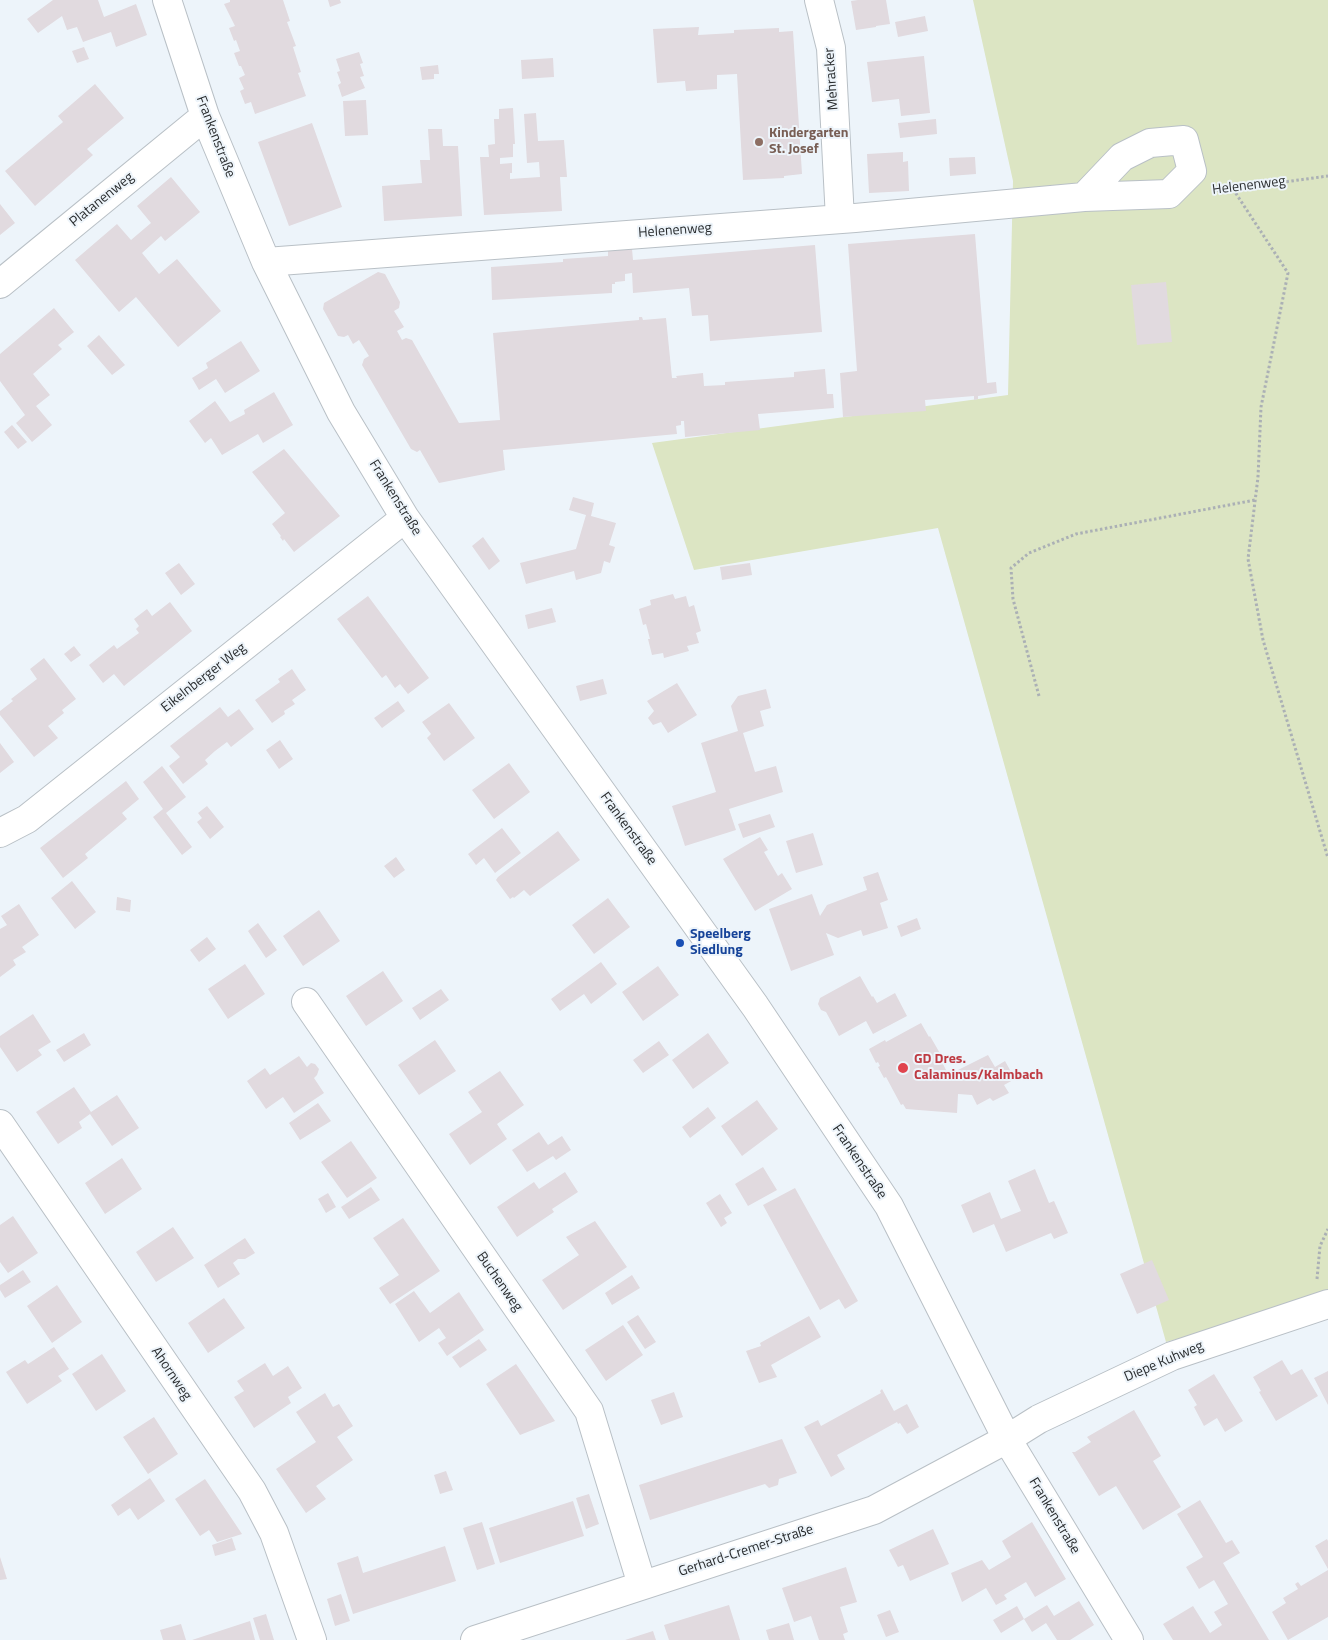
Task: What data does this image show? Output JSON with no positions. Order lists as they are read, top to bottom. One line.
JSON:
{"streets":{"street":["Mehracker","Frankenstraße","Helenenweg","Platanenweg","Eikelnberger Weg","Buchenweg","Diepe Kuhweg","Ahornweg","Gerhard-Cremer-Straße"]},"crossings":[["Mehracker","Helenenweg"],["Frankenstraße","Helenenweg"],["Frankenstraße","Platanenweg"],["Frankenstraße","Eikelnberger Weg"],["Frankenstraße","Diepe Kuhweg"],["Frankenstraße","Gerhard-Cremer-Straße"],["Buchenweg","Gerhard-Cremer-Straße"],["Diepe Kuhweg","Gerhard-Cremer-Straße"]],"places":["Kindergarten St. Josef","Speelberg Siedlung","GD Dres. Calaminus/Kalmbach"]}
